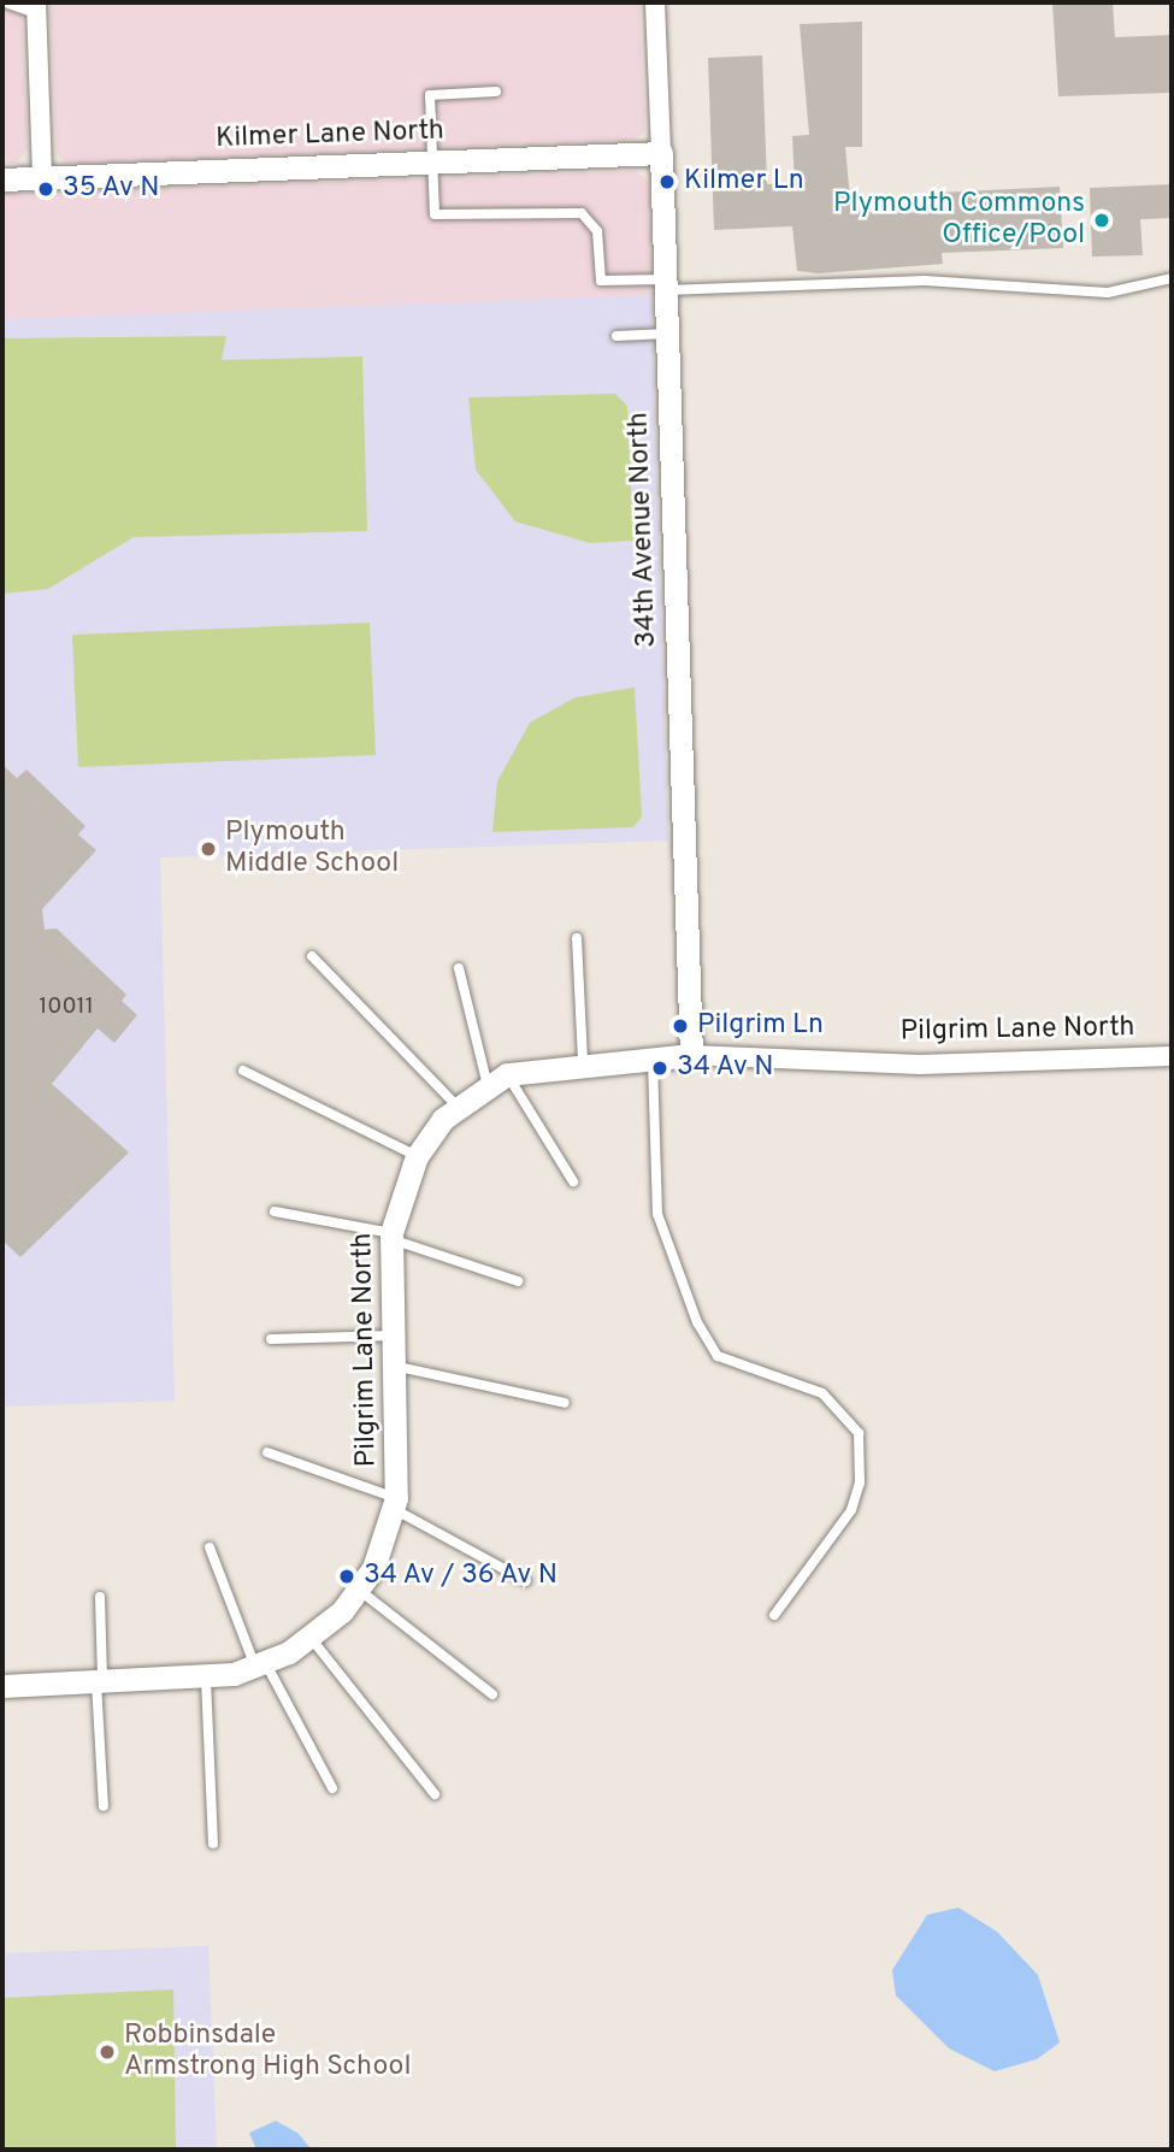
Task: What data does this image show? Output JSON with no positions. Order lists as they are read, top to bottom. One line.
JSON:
{"streets":{"street":["Kilmer Lane North","34th Avenue North","Pilgrim Lane North"]},"crossings":[["Kilmer Lane North","34th Avenue North"],["34th Avenue North","Pilgrim Lane North"]],"places":["Kilmer Ln","35 Av N","Plymouth Commons Office/Pool","Plymouth Middle School","Pilgrim Ln","34 Av N","34 Av / 36 Av N","Robbinsdale Armstrong High School"],"house_numbers":["10011"]}
